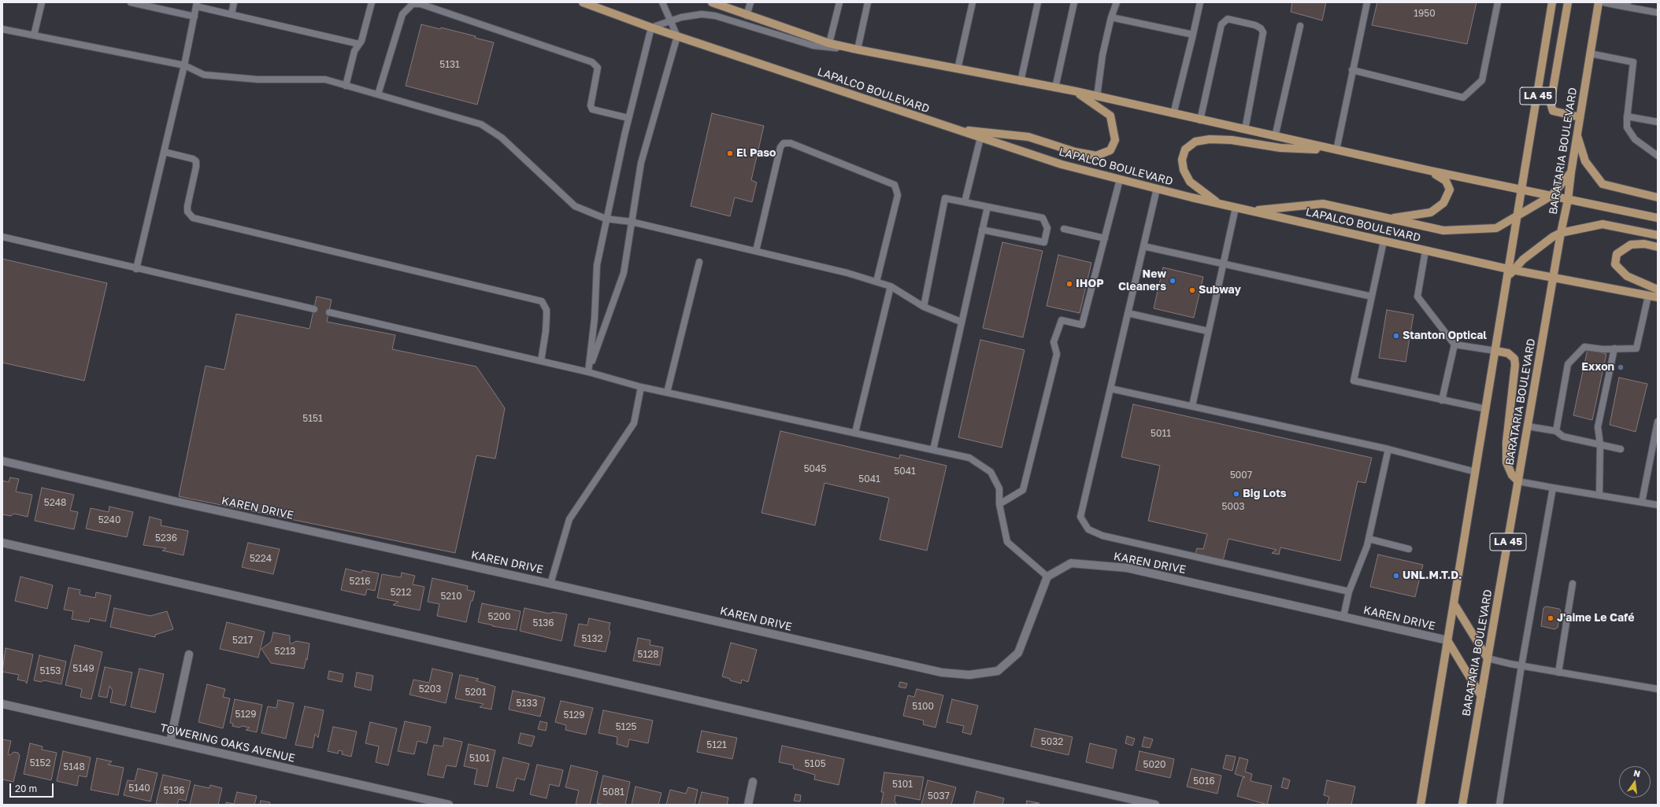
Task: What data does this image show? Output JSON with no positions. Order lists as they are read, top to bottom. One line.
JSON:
{"streets":{"main road":["LAPALCO BOULEVARD","LA 45","BARATARIA BOULEVARD"],"street":["KAREN DRIVE","TOWERING OAKS AVENUE"]},"crossings":[["LAPALCO BOULEVARD","LA 45"],["LAPALCO BOULEVARD","BARATARIA BOULEVARD"],["LA 45","KAREN DRIVE"]],"places":["El Paso","New Cleaners","IHOP","Subway","Stanton Optical","Exxon","Big Lots","UNL.M.T.D.","J'aime Le Café"],"house_numbers":["1950","5131","5151","5011","5045","5041","5007","5041","5248","5003","5240","5236","5224","5216","5212","5210","5200","5136","5132","5217","5213","5128","5149","5153","5203","5201","5133","5100","5129","5129","5125","5032","5121","5101","5152","5105","5020","5148","5016","5101","5140","5136","5081","5037"],"scale_bar":"20 m","north":"top"}
